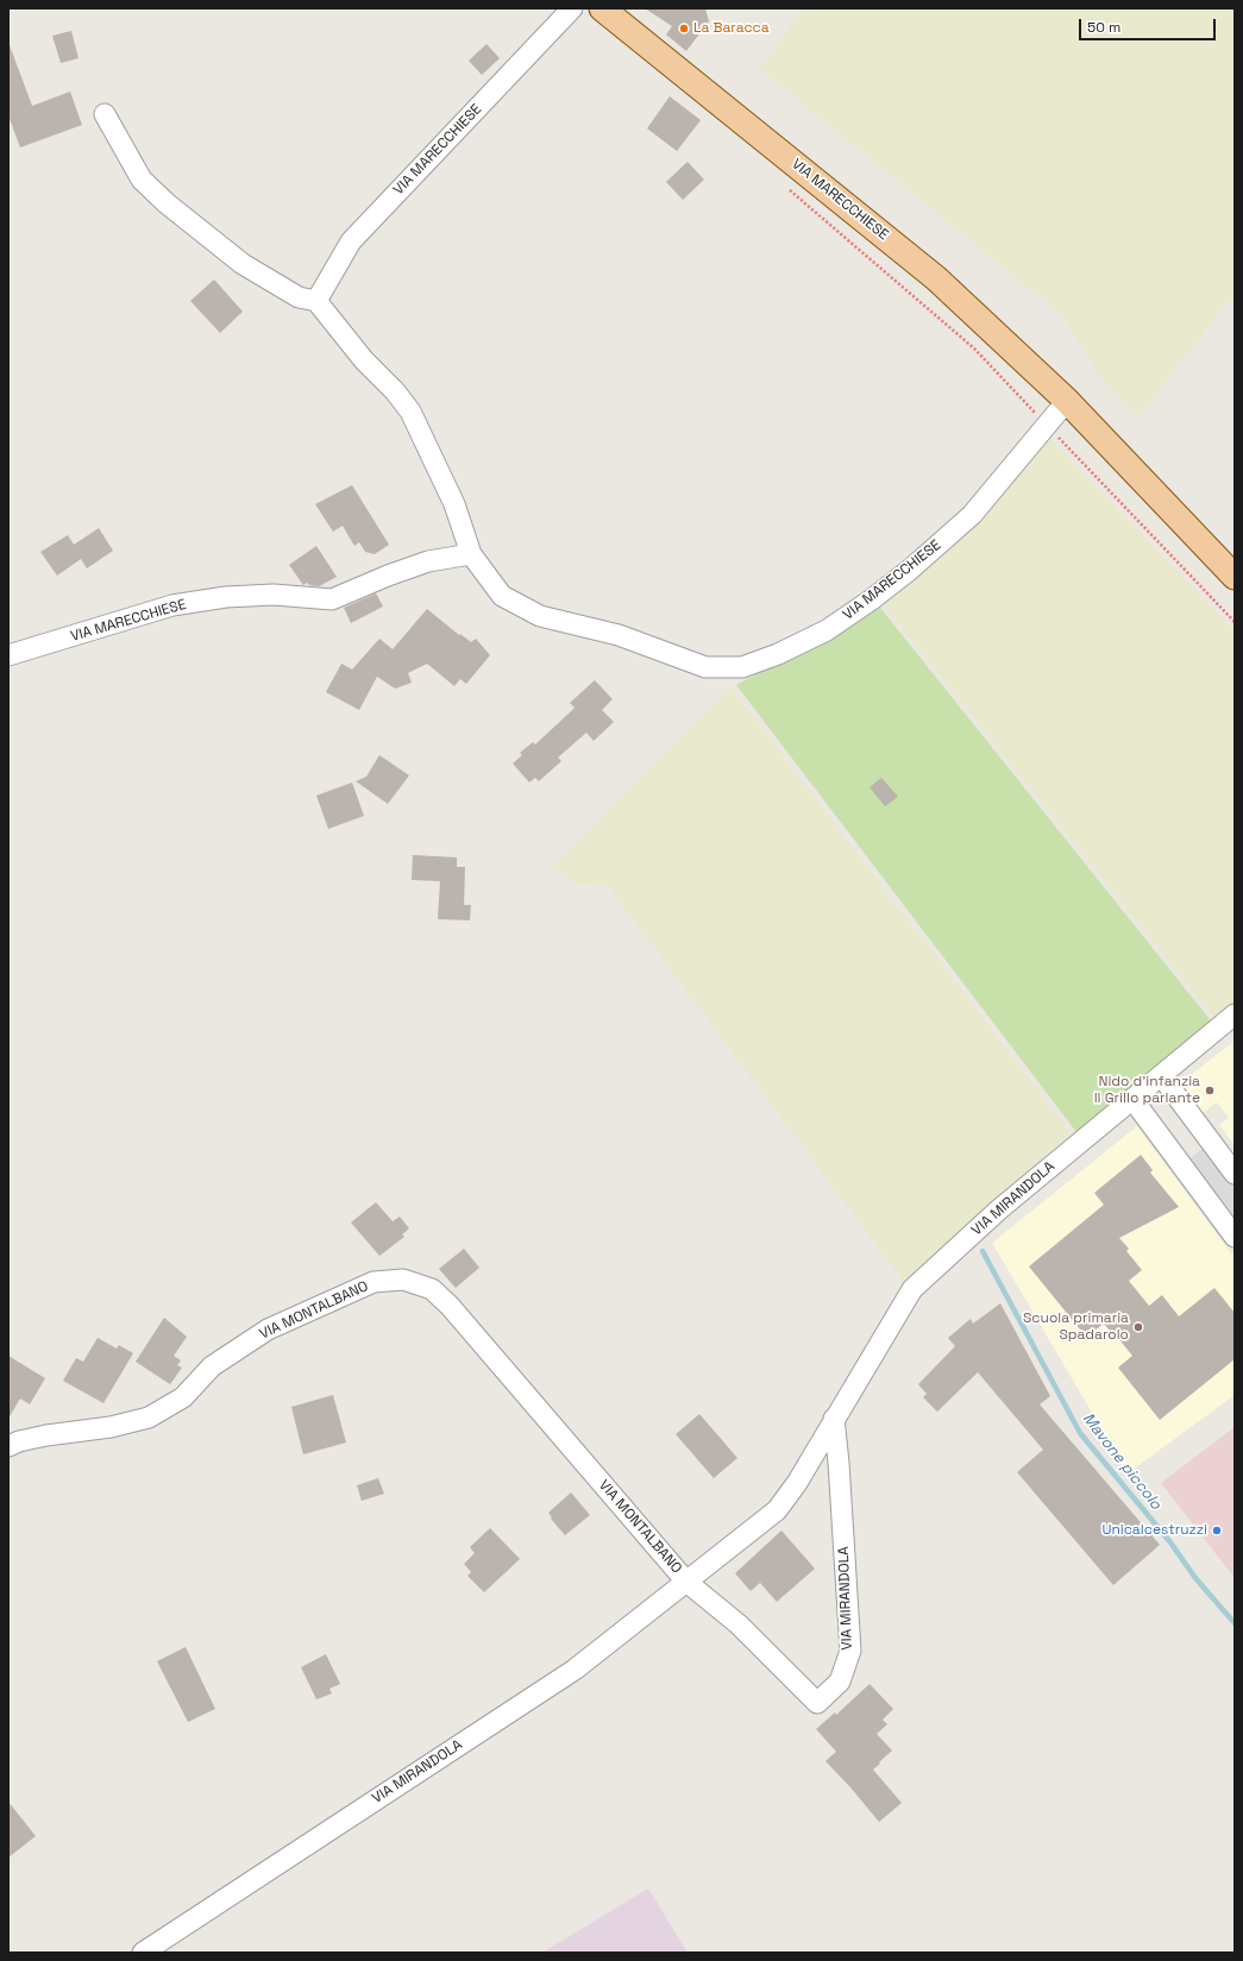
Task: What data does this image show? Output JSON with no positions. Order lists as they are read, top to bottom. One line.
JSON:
{"streets":{"main road":["VIA MARECCHIESE"],"street":["VIA MIRANDOLA","VIA MONTALBANO"]},"crossings":[["VIA MIRANDOLA","VIA MONTALBANO"]],"water":["Mavone piccolo"],"places":["La Baracca","Nido d'infanzia Il Grillo parlante","Scuola primaria Spadarolo","Unicalcestruzzi"],"scale_bar":"50 m"}
